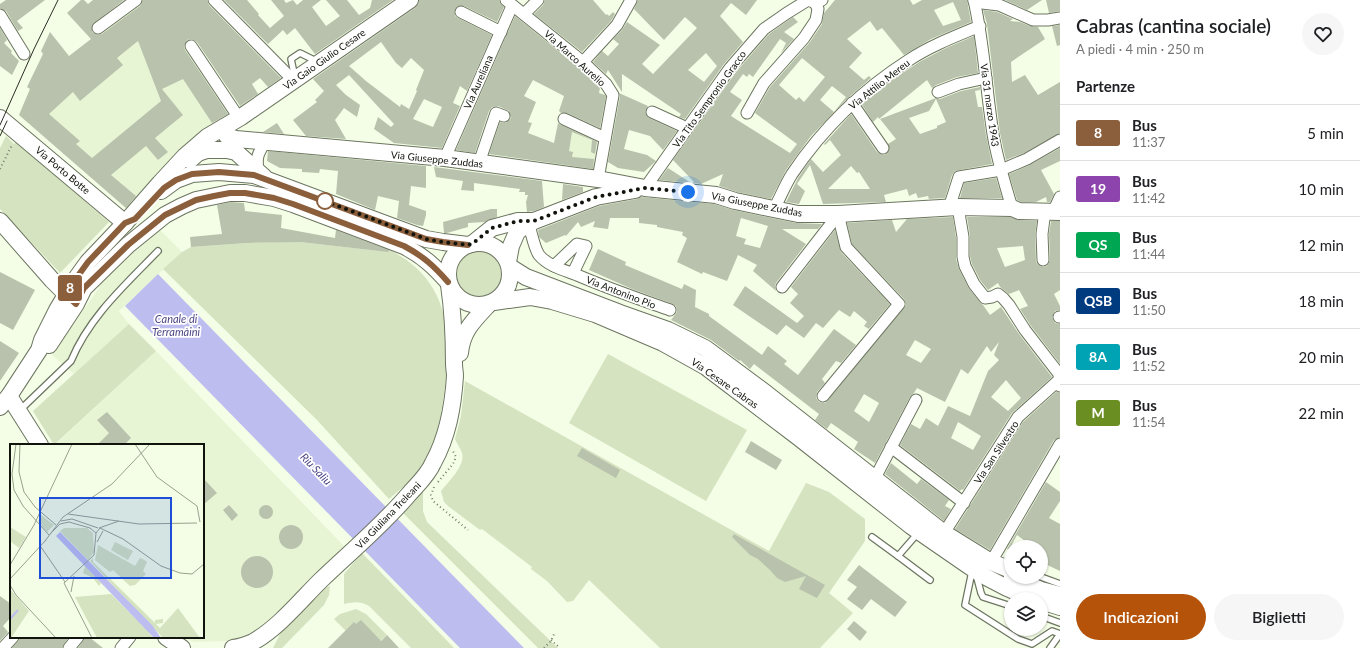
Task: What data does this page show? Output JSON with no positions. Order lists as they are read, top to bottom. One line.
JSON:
{"streets":{"street":["Via Marco Aurelio","Via Gaio Giulio Cesare","Via Aureliana","Via Attilio Mereu","Via Tito Sempronio Gracco","Via 31 marzo 1943","Via Giuseppe Zuddas","Via Porto Botte","Via Antonino Pio","Via Cesare Cabras","Via San Silvestro","Via Giuliana Treleani"]},"crossings":[["Via Marco Aurelio","Via Aureliana"],["Via Marco Aurelio","Via Giuseppe Zuddas"],["Via Aureliana","Via Giuseppe Zuddas"],["Via Attilio Mereu","Via 31 marzo 1943"],["Via Attilio Mereu","Via Giuseppe Zuddas"],["Via Tito Sempronio Gracco","Via Giuseppe Zuddas"],["Via 31 marzo 1943","Via Giuseppe Zuddas"],["Via Cesare Cabras","Via San Silvestro"],["Via Cesare Cabras","Via Giuliana Treleani"]],"water":["Canale di Terramàini","Riu Saliu"],"lines":["bus line 8"],"page":{"on_map":"8","heading":[["Cabras (cantina sociale)","A piedi · 4 min · 250 m"],"Partenze"],"list":[{"mark":"8","name":"Bus","note":"11:37","value":"5 min"},{"mark":"19","name":"Bus","note":"11:42","value":"10 min"},{"mark":"QS","name":"Bus","note":"11:44","value":"12 min"},{"mark":"QSB","name":"Bus","note":"11:50","value":"18 min"},{"mark":"8A","name":"Bus","note":"11:52","value":"20 min"},{"mark":"M","name":"Bus","note":"11:54","value":"22 min"}],"buttons":["Indicazioni","Biglietti"]}}
